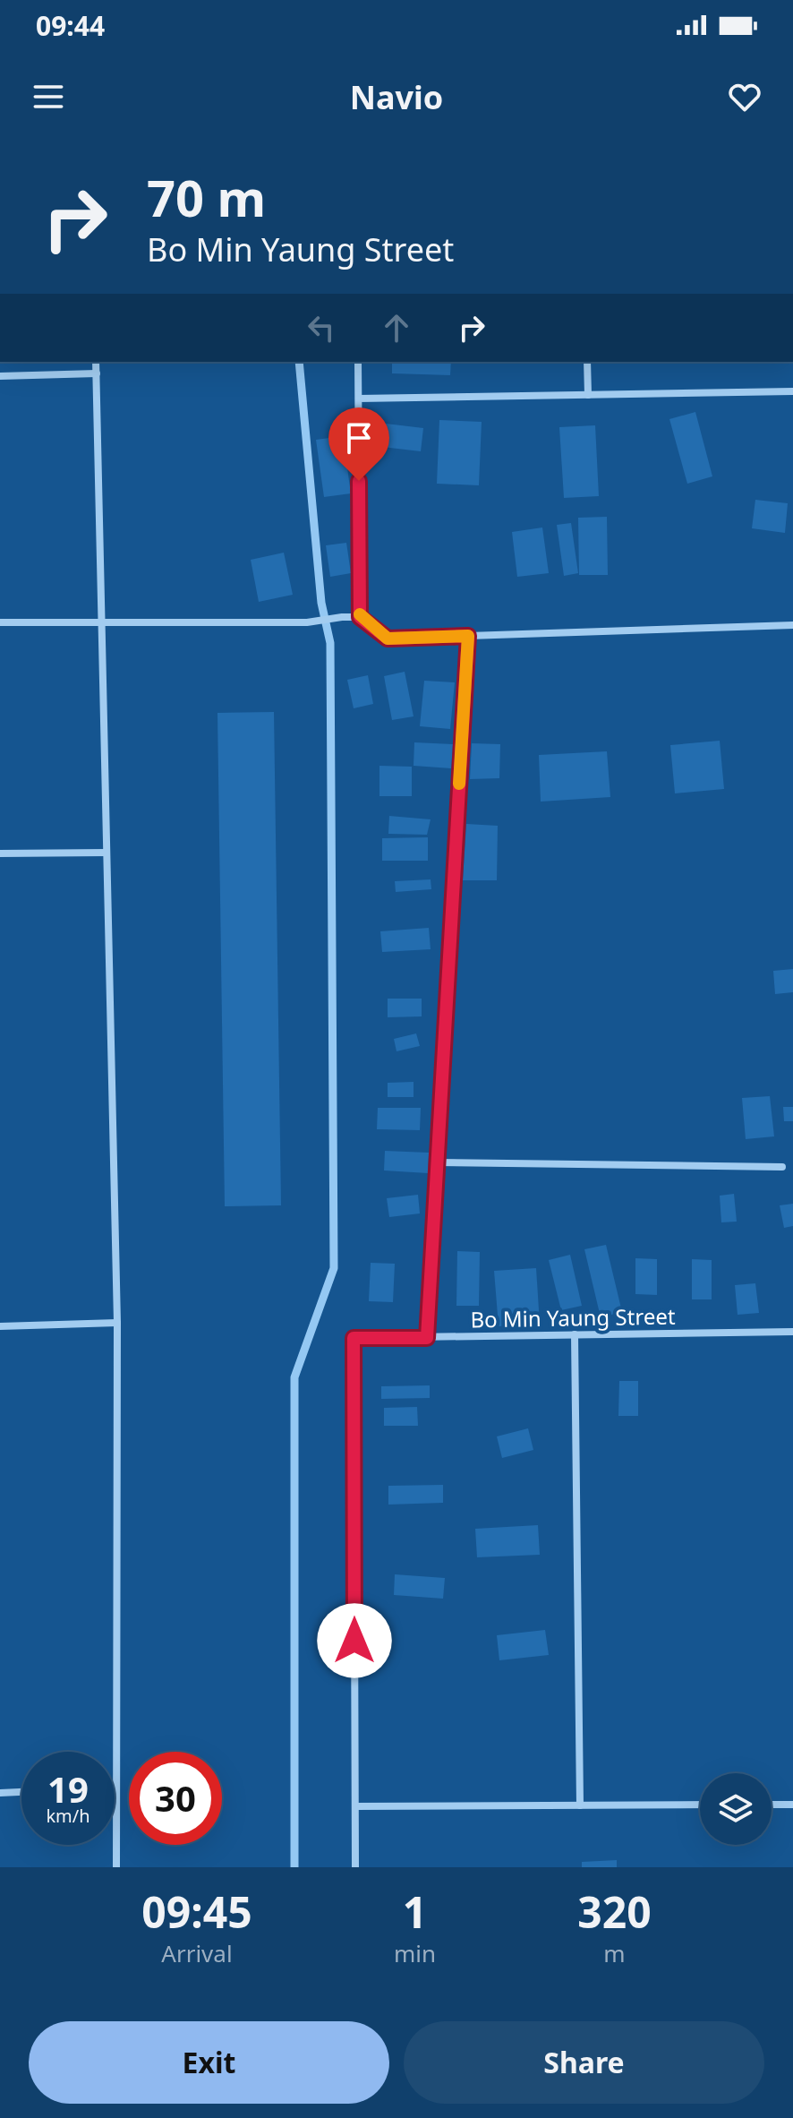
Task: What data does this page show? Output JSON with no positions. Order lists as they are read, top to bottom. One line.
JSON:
{"streets":{"street":["Bo Min Yaung Street"]},"page":{"status":"09:44","header":"Navio","turn":["70 m","Bo Min Yaung Street"],"speed":"19 km/h","limit":"30","eta":["09:45","Arrival","1","min","320","m"],"buttons":["Exit","Share"]}}
